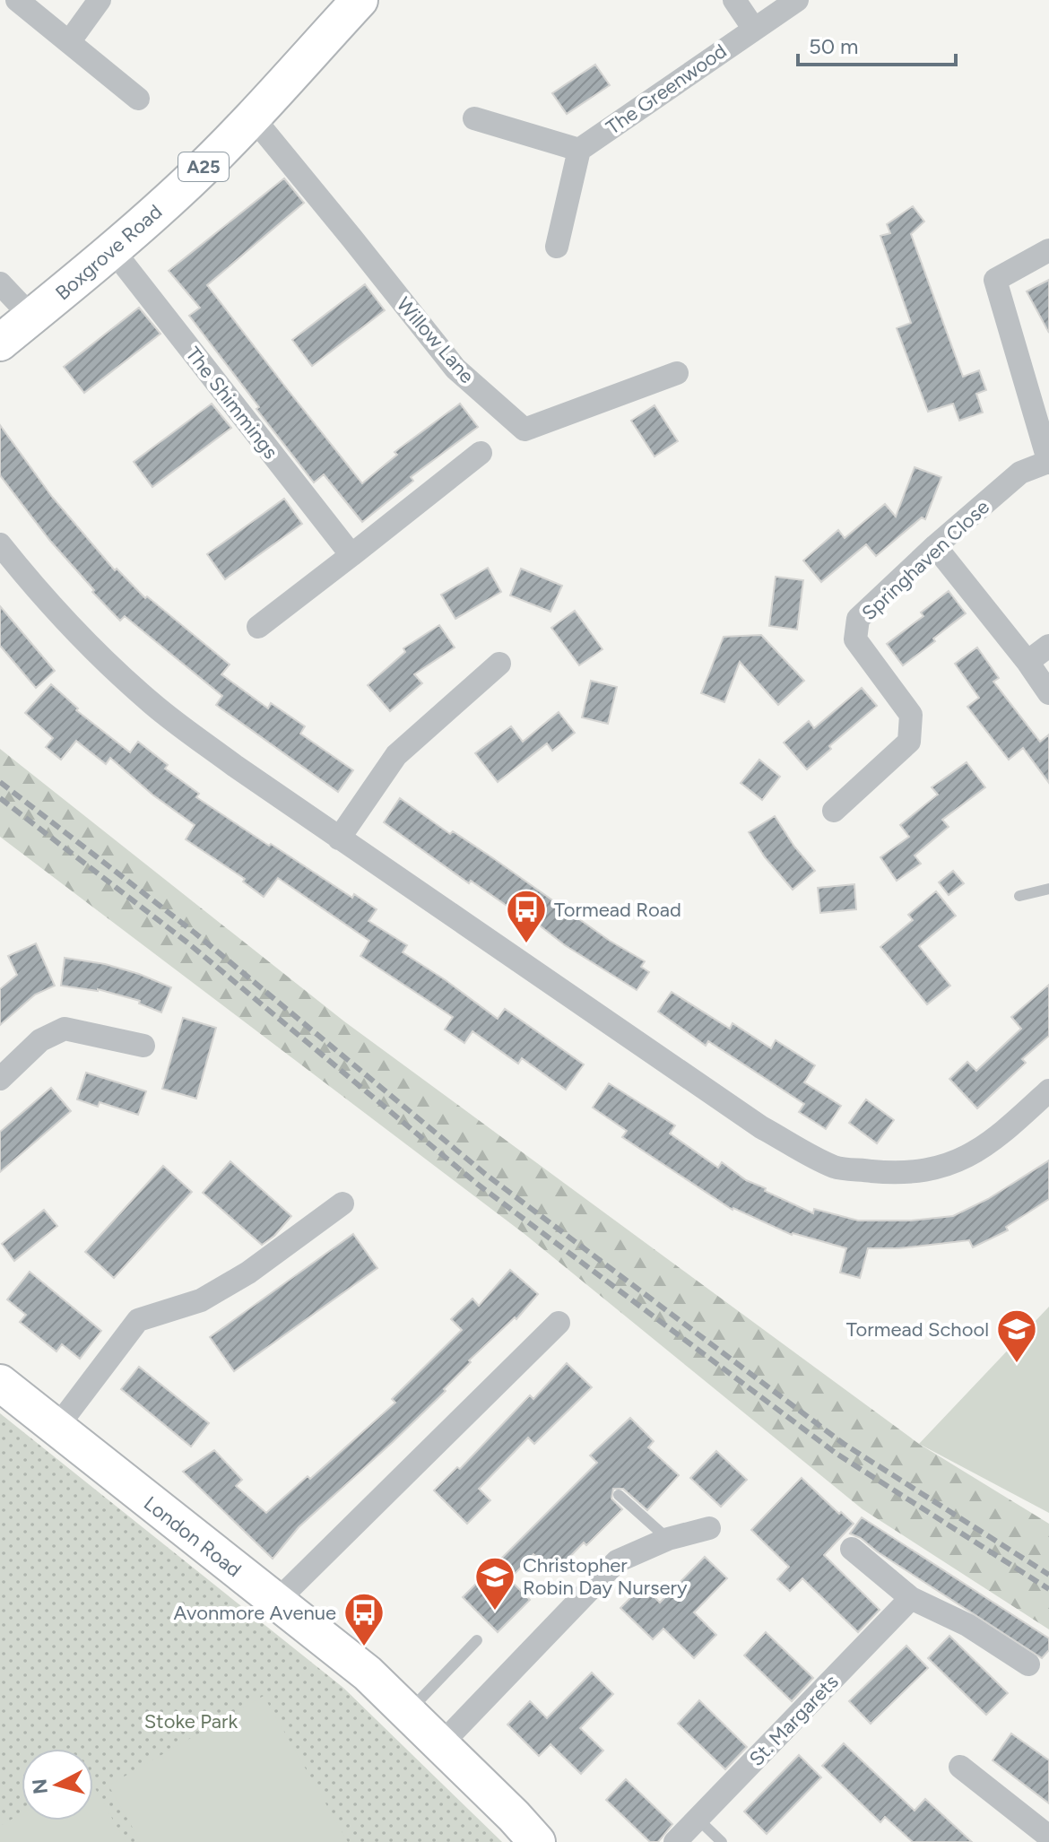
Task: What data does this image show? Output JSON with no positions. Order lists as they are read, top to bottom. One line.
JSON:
{"streets":{"main road":["A25","Boxgrove Road","London Road"],"street":["The Greenwood","Willow Lane","The Shimmings","Springhaven Close","St. Margarets"]},"crossings":[["Boxgrove Road","Willow Lane"],["Boxgrove Road","The Shimmings"]],"parks":["Stoke Park"],"places":{"bus stop":["Tormead Road","Avonmore Avenue"],"school or university":["Tormead School","Christopher Robin Day Nursery"]},"scale_bar":"50 m","north":"left"}
